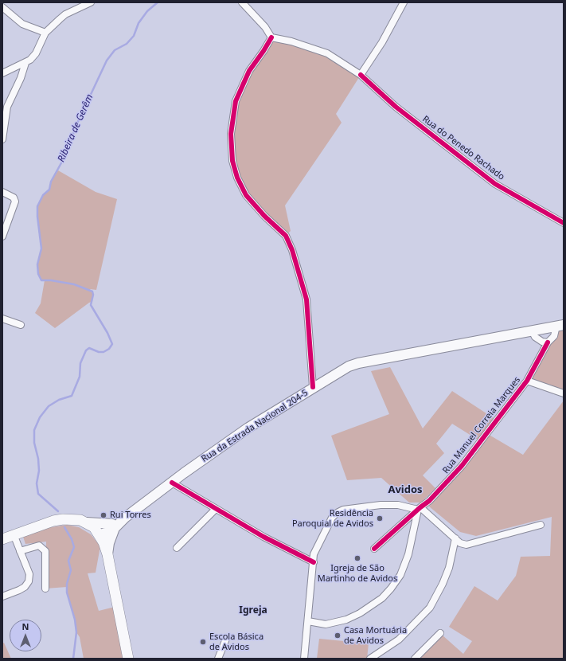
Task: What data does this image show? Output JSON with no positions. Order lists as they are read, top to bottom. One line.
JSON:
{"streets":{"main road":["Rua da Estrada Nacional 204-5"],"street":["Rua do Penedo Rachado","Rua Manuel Correia Marques"]},"crossings":[["Rua Manuel Correia Marques","Rua da Estrada Nacional 204-5"]],"districts":["Avidos","Igreja"],"water":["Ribeira de Gerêm"],"places":["Rui Torres","Residência Paroquial de Avidos","Igreja de São Martinho de Avidos","Casa Mortuária de Avidos","Escola Básica de Avidos"],"north":"top"}
